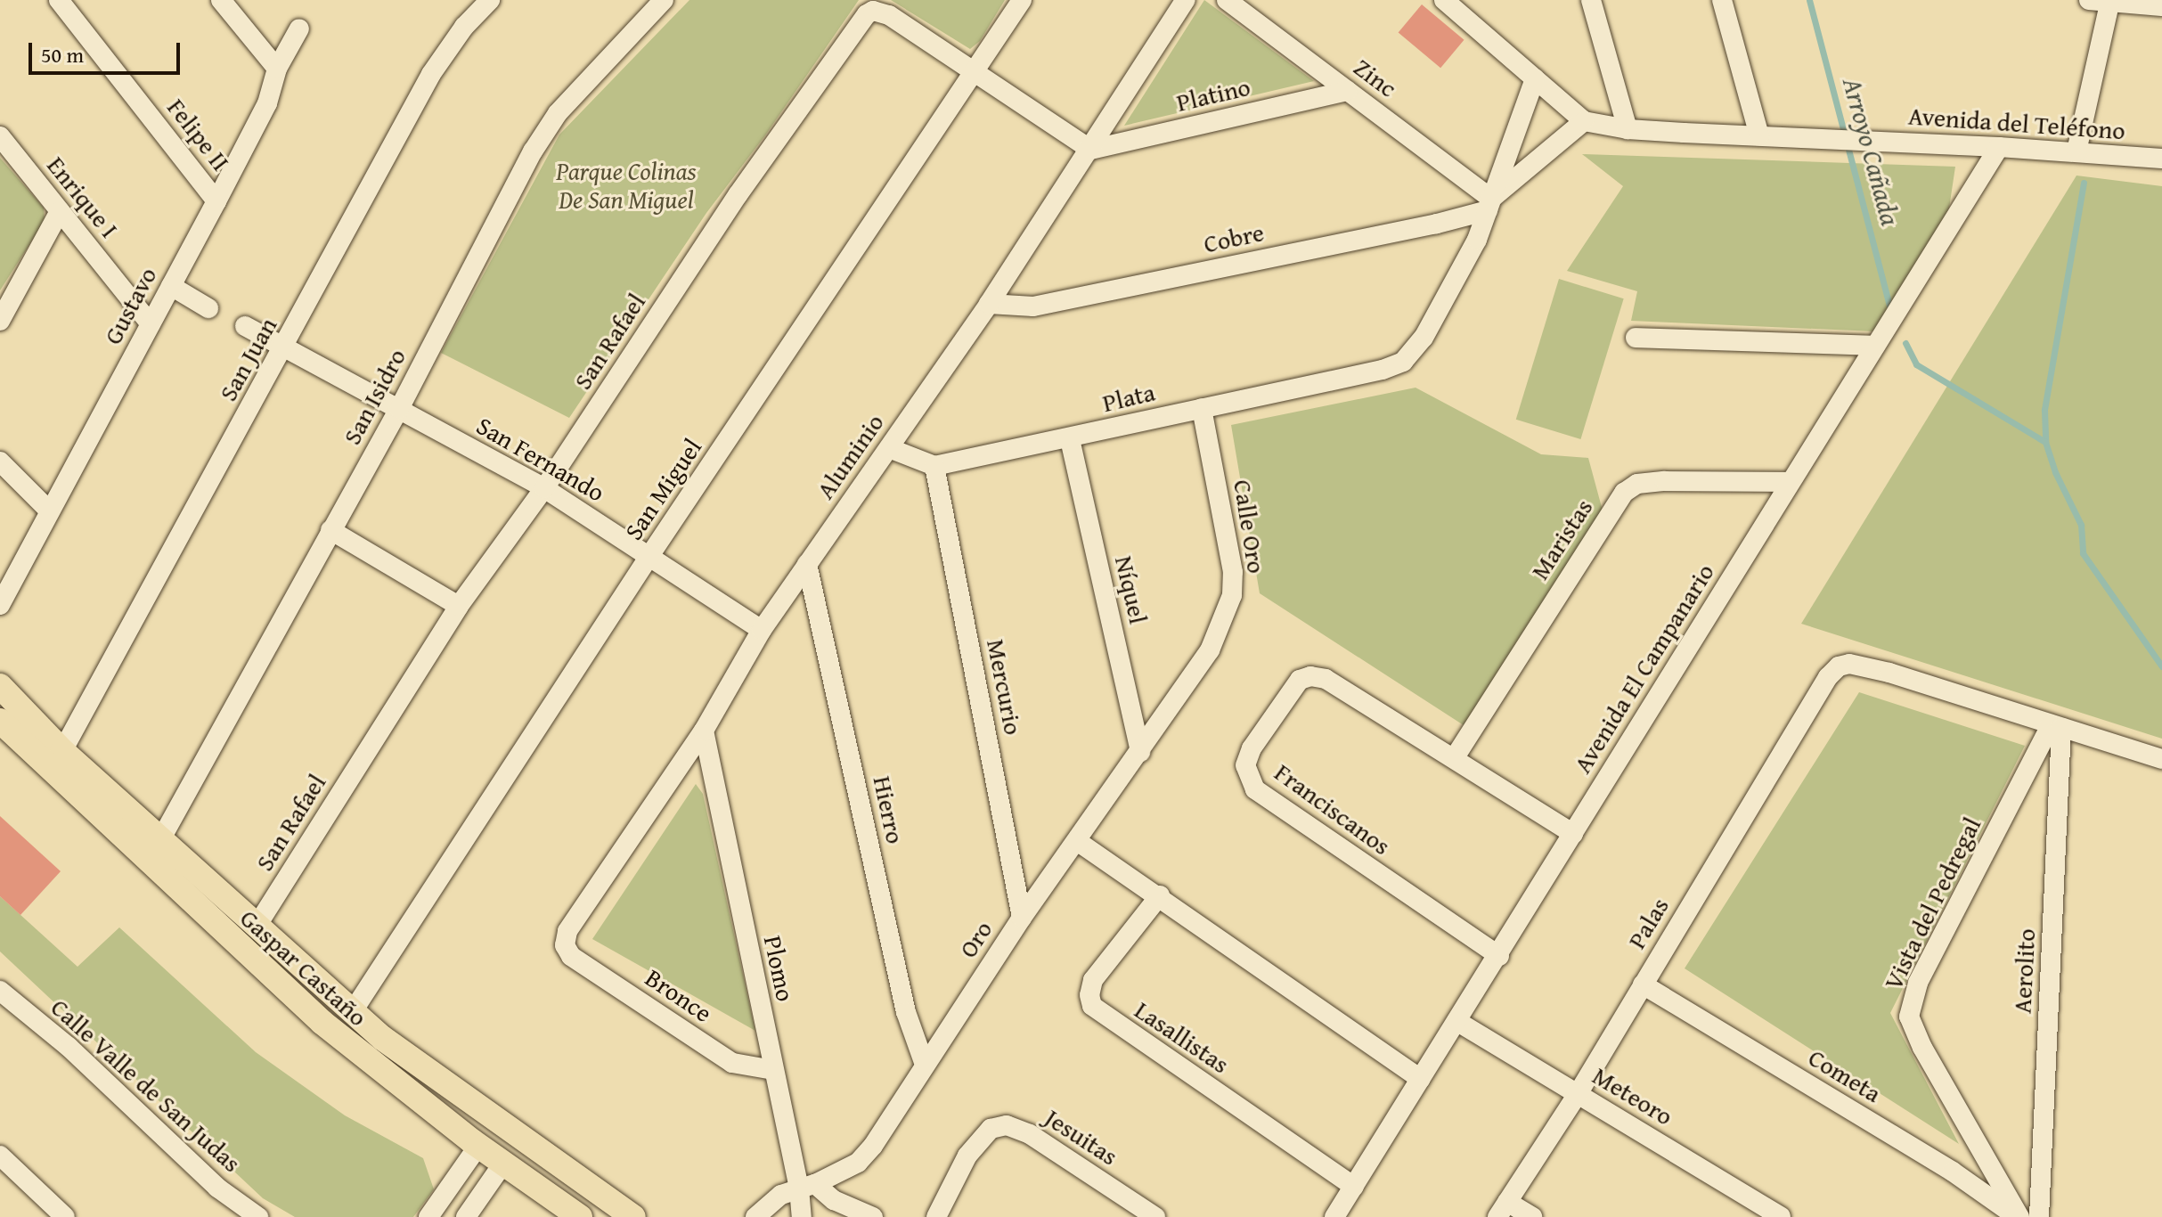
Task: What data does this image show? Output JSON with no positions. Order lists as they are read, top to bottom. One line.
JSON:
{"streets":{"main road":["Gaspar Castaño"],"street":["Zinc","Platino","Avenida del Teléfono","Felipe II","Enrique I","Cobre","Gustavo","San Rafael","San Juan","San Isidro","Plata","Aluminio","San Fernando","San Miguel","Calle Oro","Maristas","Níquel","Avenida El Campanario","Mercurio","Franciscanos","Hierro","Vista del Pedregal","Palas","Oro","Plomo","Aerolito","Bronce","Lasallistas","Cometa","Calle Valle de San Judas","Meteoro","Jesuitas"]},"crossings":[["Zinc","Platino"],["Zinc","Cobre"],["Platino","San Rafael"],["Platino","Aluminio"],["Avenida del Teléfono","Cobre"],["Avenida del Teléfono","Avenida El Campanario"],["Felipe II","Gustavo"],["Enrique I","Gustavo"],["Cobre","Plata"],["Cobre","Aluminio"],["San Rafael","Aluminio"],["San Rafael","San Fernando"],["San Rafael","San Miguel"],["San Rafael","Gaspar Castaño"],["San Juan","San Fernando"],["San Juan","Gaspar Castaño"],["San Isidro","San Fernando"],["San Isidro","Gaspar Castaño"],["Plata","Calle Oro"],["Plata","Níquel"],["Plata","Mercurio"],["Aluminio","San Fernando"],["Aluminio","Hierro"],["Aluminio","Plomo"],["Aluminio","Bronce"],["San Fernando","San Miguel"],["San Miguel","Gaspar Castaño"],["Calle Oro","Oro"],["Maristas","Avenida El Campanario"],["Maristas","Franciscanos"],["Níquel","Oro"],["Avenida El Campanario","Franciscanos"],["Avenida El Campanario","Lasallistas"],["Avenida El Campanario","Meteoro"],["Mercurio","Oro"],["Hierro","Oro"],["Vista del Pedregal","Palas"],["Vista del Pedregal","Aerolito"],["Vista del Pedregal","Cometa"],["Palas","Aerolito"],["Palas","Cometa"],["Palas","Meteoro"],["Oro","Plomo"],["Plomo","Bronce"]],"water":["Arroyo Cañada"],"parks":["Parque Colinas De San Miguel"],"scale_bar":"50 m"}
